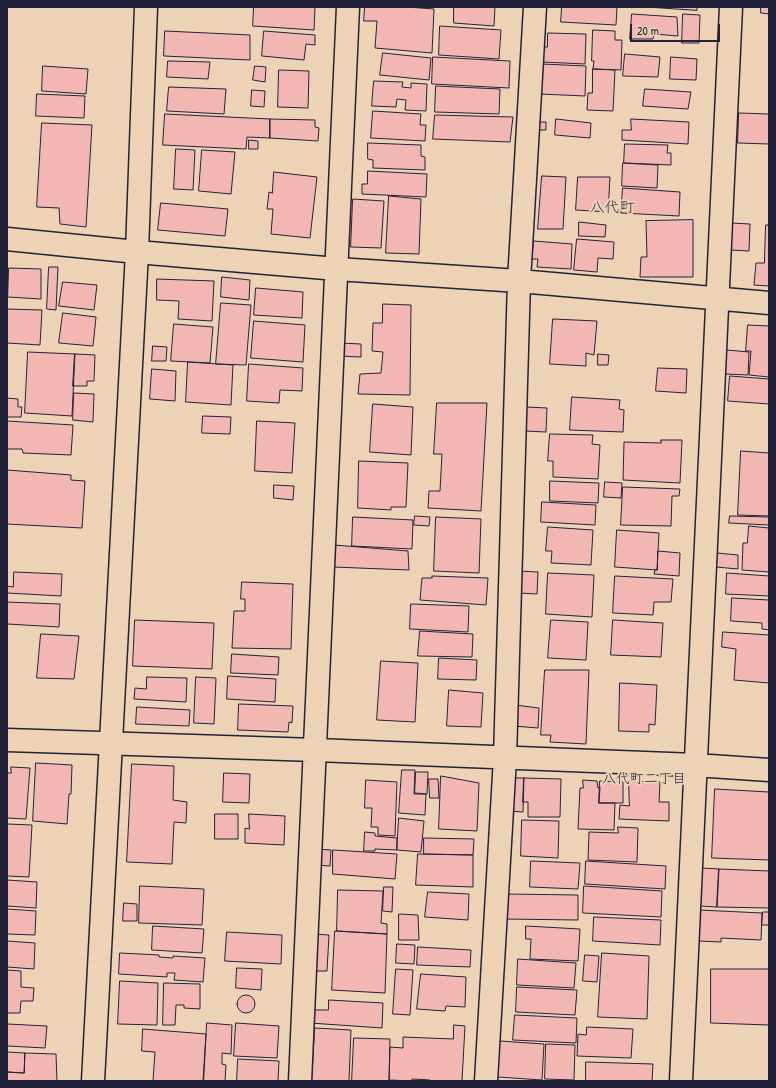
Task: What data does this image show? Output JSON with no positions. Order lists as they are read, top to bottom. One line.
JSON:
{"districts":["八代町","八代町二丁目"],"scale_bar":"20 m"}
